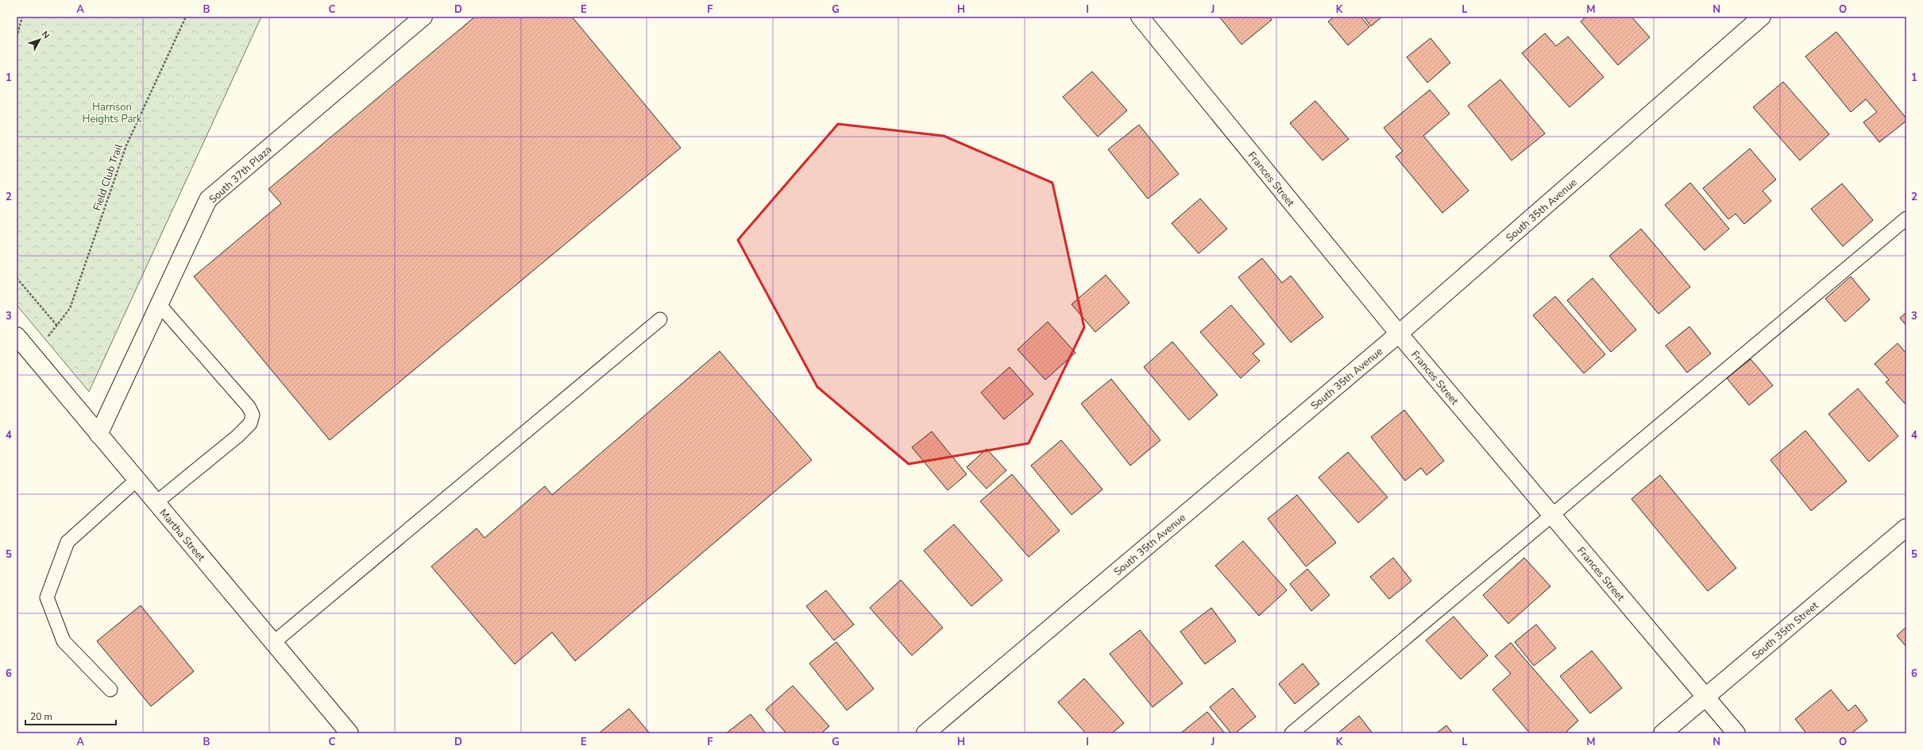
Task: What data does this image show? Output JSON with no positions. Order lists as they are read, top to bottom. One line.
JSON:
{"streets":{"street":["South 37th Plaza","Frances Street","South 35th Avenue","Martha Street","South 35th Street"],"path":["Field Club Trail"]},"crossings":[["South 37th Plaza","Martha Street"],["Frances Street","South 35th Avenue"],["Frances Street","South 35th Street"]],"parks":["Harrison Heights Park"],"scale_bar":"20 m","north":"top right","grid":{"columns":["A","B","C","D","E","F","G","H","I","J","K","L","M","N","O"],"rows":["1","2","3","4","5","6"]}}
